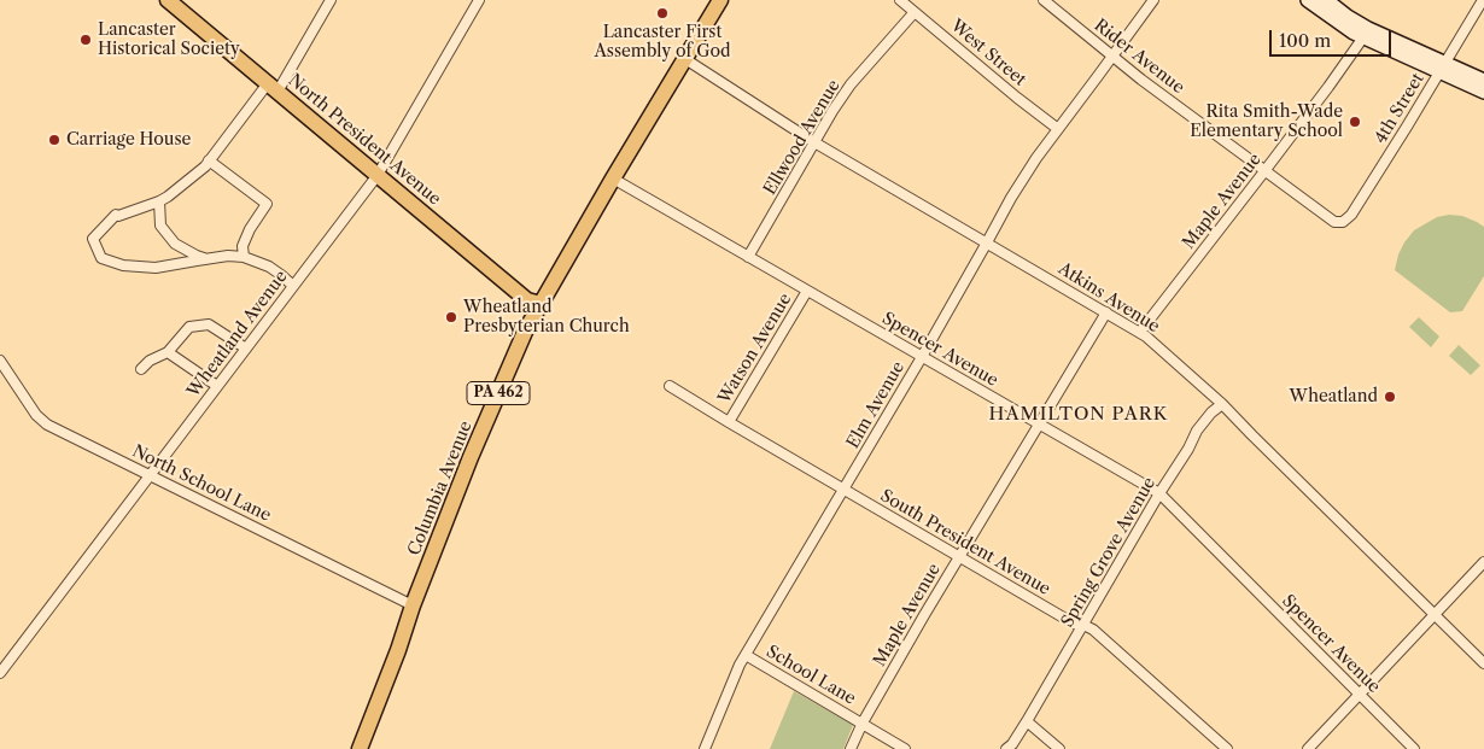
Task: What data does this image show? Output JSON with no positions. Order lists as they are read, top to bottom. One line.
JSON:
{"streets":{"main road":["North President Avenue","PA 462","Columbia Avenue"],"street":["West Street","Rider Avenue","4th Street","Ellwood Avenue","Maple Avenue","Atkins Avenue","Wheatland Avenue","Watson Avenue","Spencer Avenue","Elm Avenue","North School Lane","South President Avenue","Spring Grove Avenue","School Lane"]},"crossings":[["West Street","Ellwood Avenue"],["West Street","Elm Avenue"],["Rider Avenue","4th Street"],["Rider Avenue","Maple Avenue"],["Rider Avenue","Elm Avenue"],["Ellwood Avenue","Atkins Avenue"],["Ellwood Avenue","Spencer Avenue"],["North President Avenue","Wheatland Avenue"],["North President Avenue","Columbia Avenue"],["Maple Avenue","Atkins Avenue"],["Maple Avenue","Spencer Avenue"],["Maple Avenue","South President Avenue"],["Maple Avenue","School Lane"],["Atkins Avenue","Elm Avenue"],["Atkins Avenue","Columbia Avenue"],["Atkins Avenue","Spring Grove Avenue"],["Wheatland Avenue","North School Lane"],["Watson Avenue","Spencer Avenue"],["Watson Avenue","South President Avenue"],["Spencer Avenue","Elm Avenue"],["Spencer Avenue","Columbia Avenue"],["Spencer Avenue","Spring Grove Avenue"],["Elm Avenue","South President Avenue"],["Elm Avenue","School Lane"],["North School Lane","Columbia Avenue"],["South President Avenue","Spring Grove Avenue"]],"districts":["HAMILTON PARK"],"places":["Lancaster First Assembly of God","Lancaster Historical Society","Rita Smith-Wade Elementary School","Carriage House","Wheatland Presbyterian Church","Wheatland"],"scale_bar":"100 m"}
